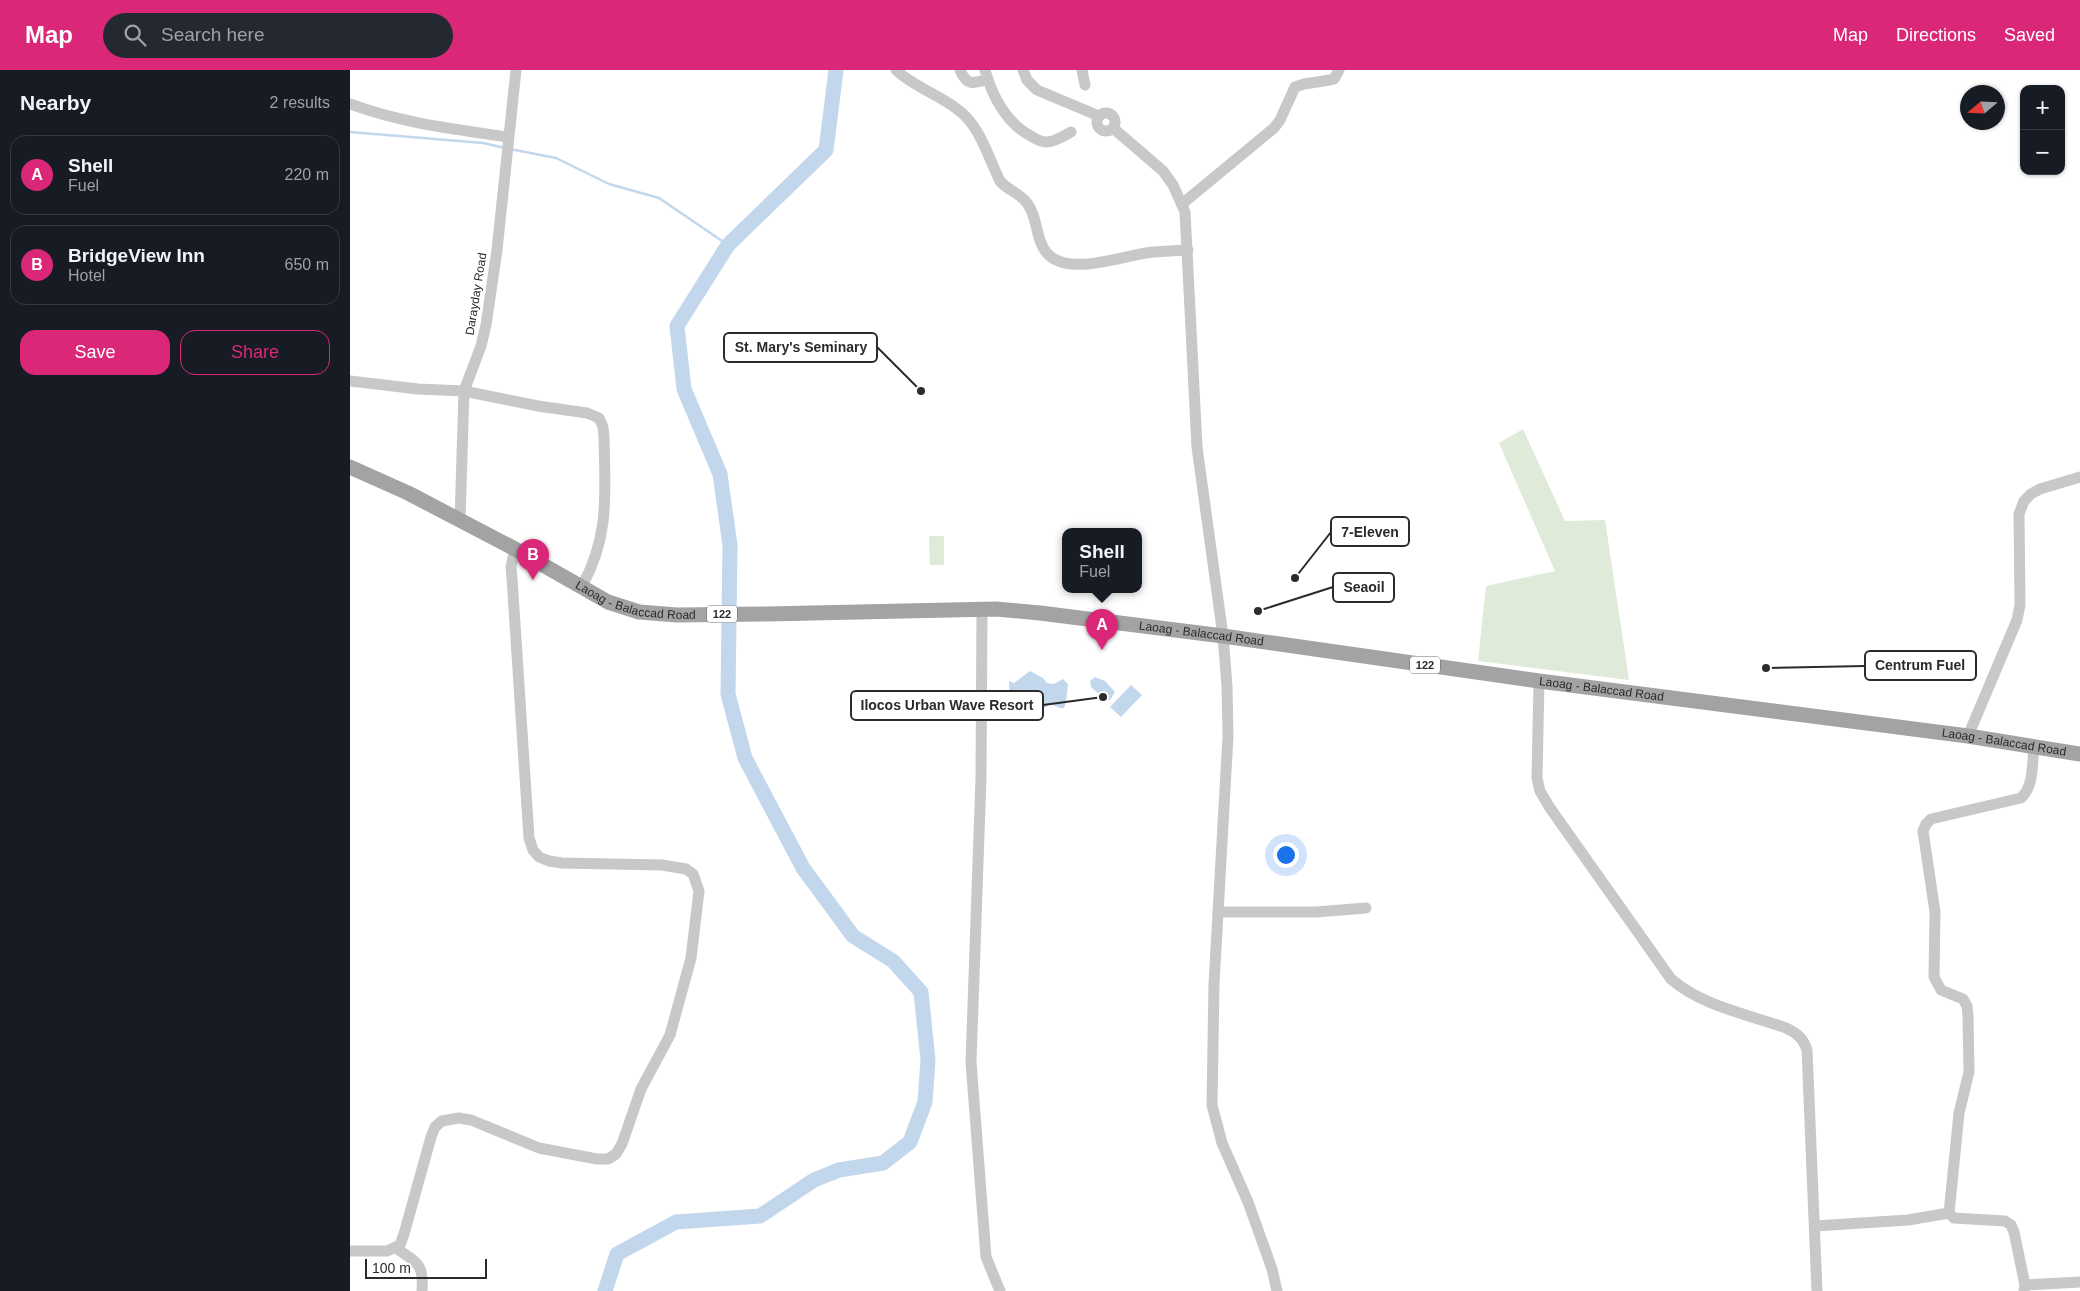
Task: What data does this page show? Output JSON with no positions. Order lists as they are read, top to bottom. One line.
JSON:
{"streets":{"main road":["Laoag - Balaccad Road","122"],"street":["Darayday Road"]},"crossings":[["Darayday Road","Laoag - Balaccad Road"]],"places":["St. Mary's Seminary","7-Eleven","Seaoil","Centrum Fuel","Ilocos Urban Wave Resort"],"scale_bar":"100 m","north":"left","page":{"header":"Map","search":"Search here","nav":["Map","Directions","Saved"],"heading":["Nearby","2 results"],"map_buttons":["+","−"],"list":[{"mark":"A","name":"Shell","note":"Fuel","value":"220 m"},{"mark":"B","name":"BridgeView Inn","note":"Hotel","value":"650 m"}],"buttons":["Save","Share"],"popup":["Shell","Fuel"],"pins":["B","A"],"scale":"100 m"}}
